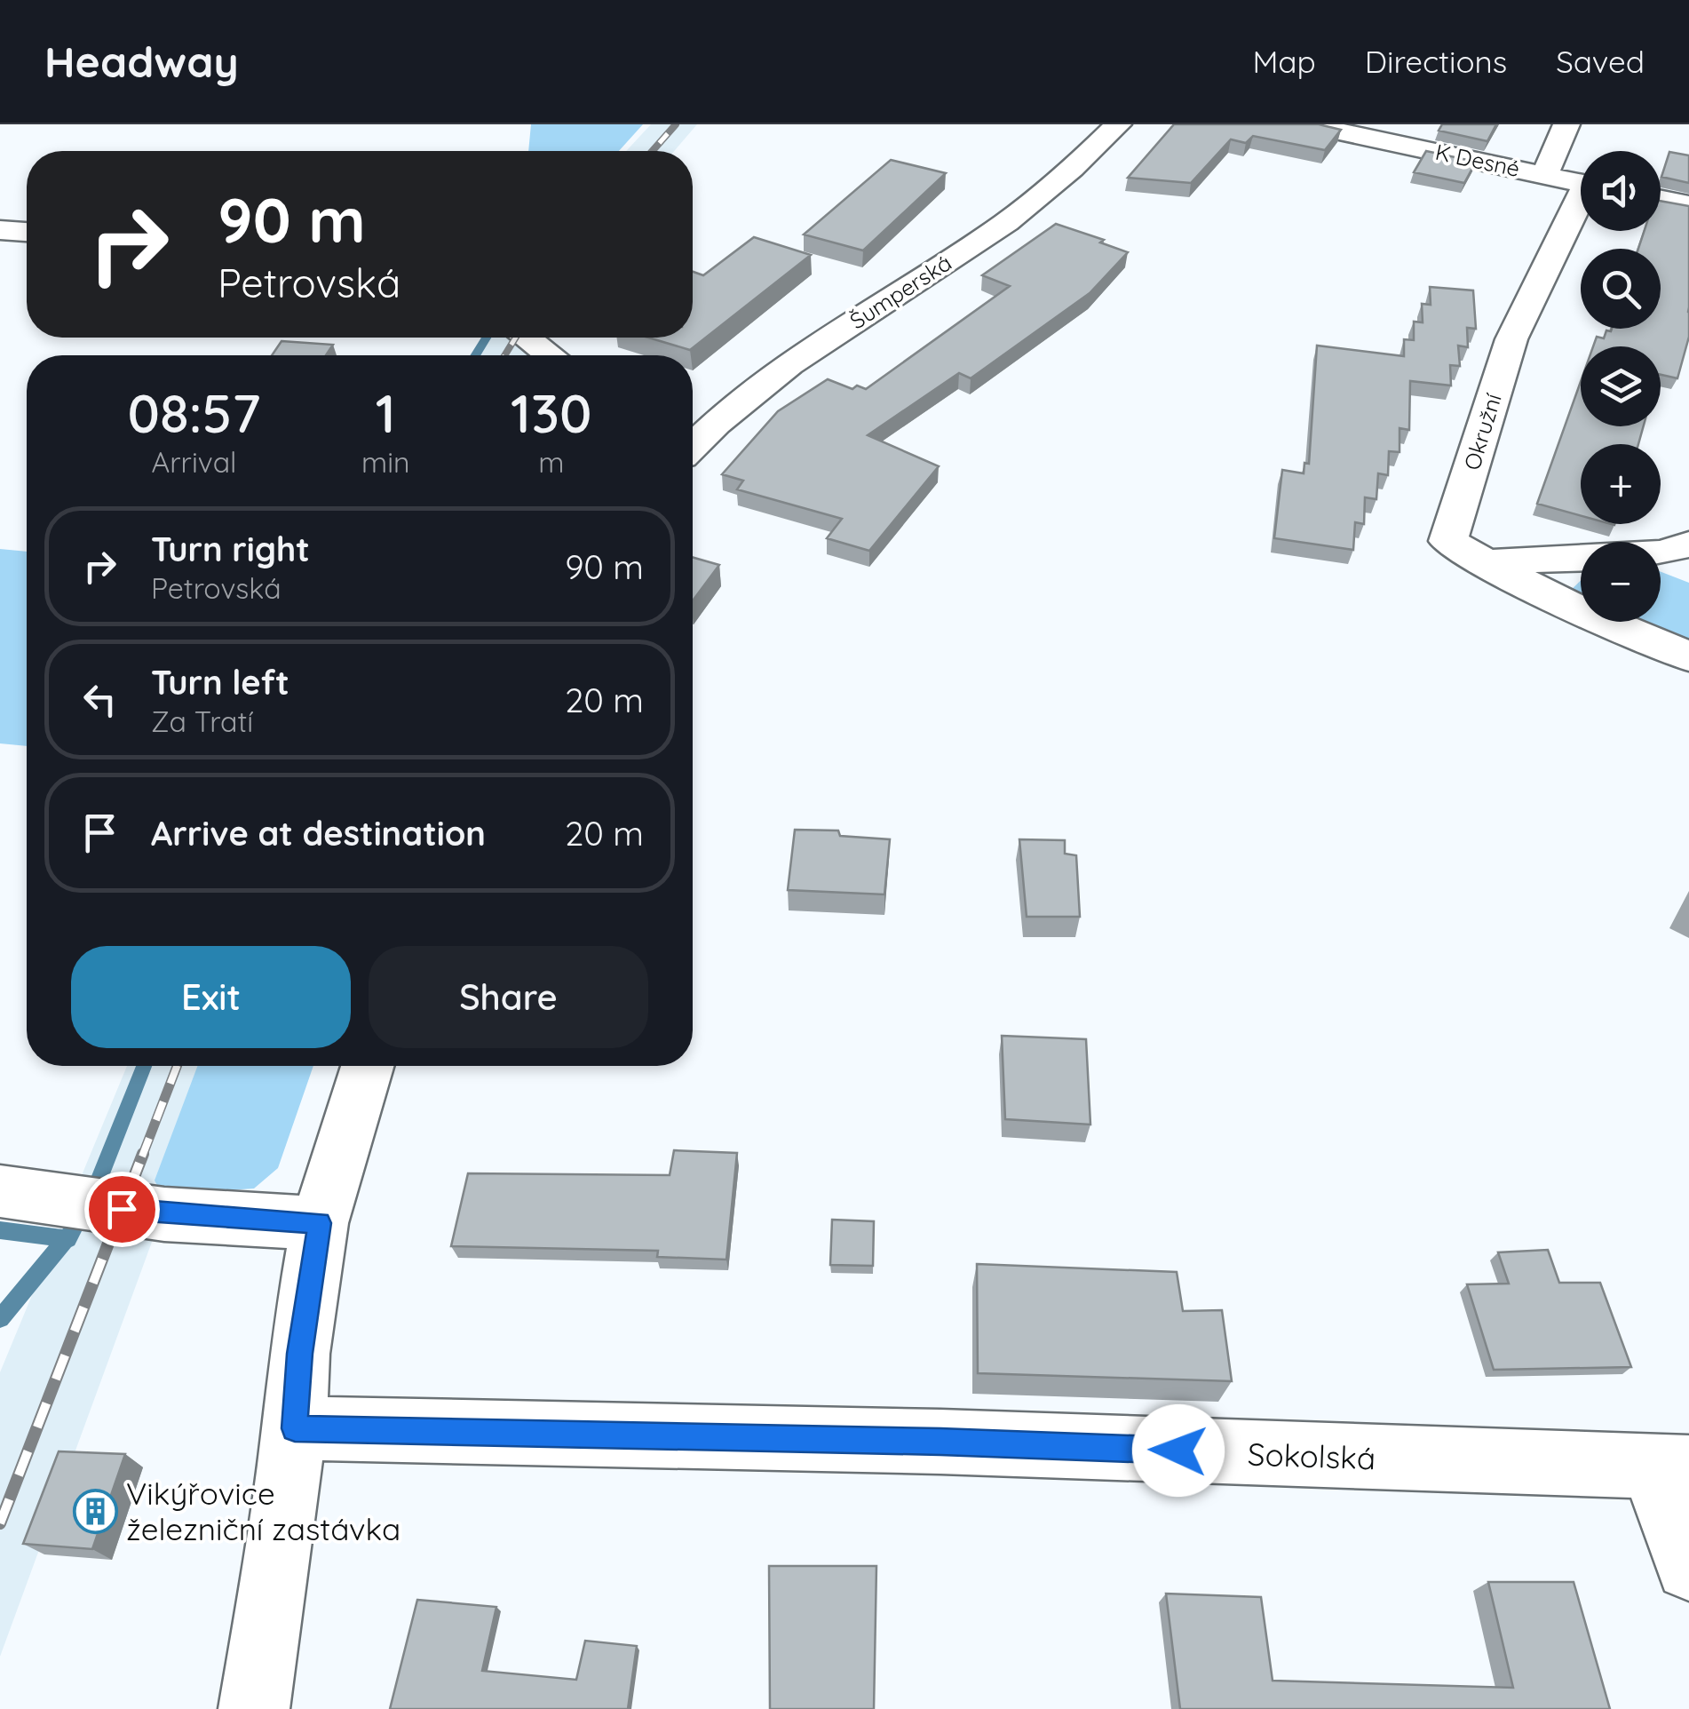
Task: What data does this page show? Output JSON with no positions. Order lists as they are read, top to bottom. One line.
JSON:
{"streets":{"street":["K Desné","Šumperská","Okružní","Sokolská"]},"places":{"building":["Vikýřovice železniční zastávka"]},"page":{"header":"Headway","nav":["Map","Directions","Saved"],"map_buttons":["+","−"],"turn":["90 m","Petrovská"],"eta":["08:57","Arrival","1","min","130","m"],"list":[{"name":"Turn right","note":"Petrovská","value":"90 m"},{"name":"Turn left","note":"Za Tratí","value":"20 m"},{"name":"Arrive at destination","value":"20 m"}],"buttons":["Exit","Share"]}}
